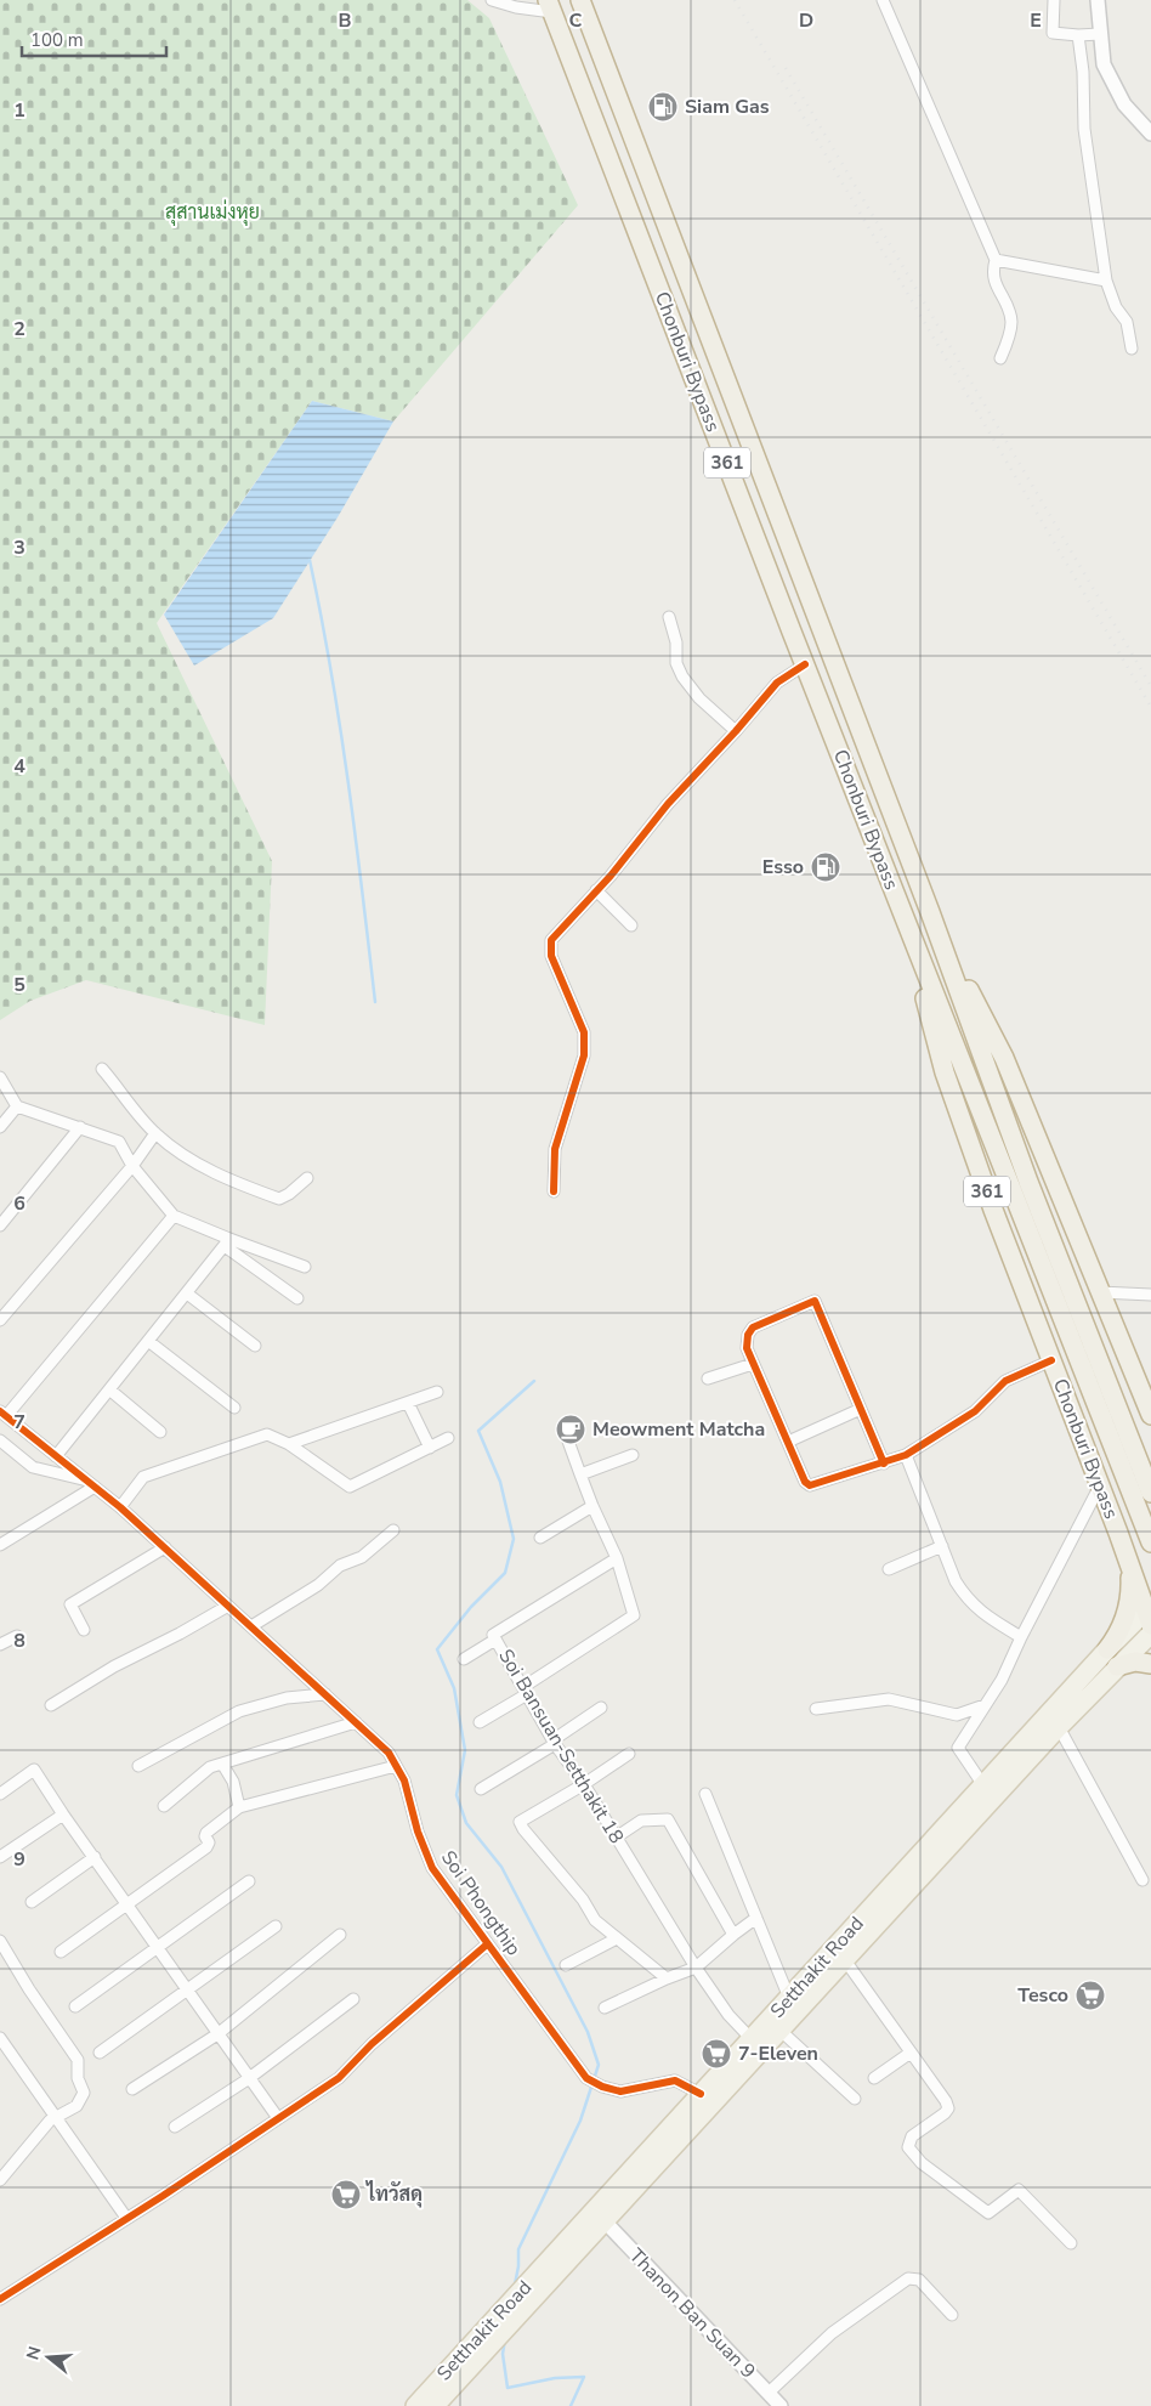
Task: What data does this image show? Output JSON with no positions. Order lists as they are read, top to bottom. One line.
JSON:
{"streets":{"highway":["Chonburi Bypass","361"],"main road":["Setthakit Road"],"street":["Soi Bansuan-Setthakit 18","Soi Phongthip","Thanon Ban Suan 9"]},"crossings":[["Chonburi Bypass","Setthakit Road"],["Soi Bansuan-Setthakit 18","Setthakit Road"],["Soi Phongthip","Setthakit Road"],["Setthakit Road","Thanon Ban Suan 9"]],"parks":["สุสานเม่งหุย"],"places":{"fuel station":["Siam Gas","Esso"],"cafe":["Meowment Matcha"],"supermarket":["Tesco","7-Eleven","ไทวัสดุ"]},"scale_bar":"100 m","north":"left","grid":{"columns":["B","C","D","E"],"rows":["1","2","3","4","5","6","7","8","9"]}}
